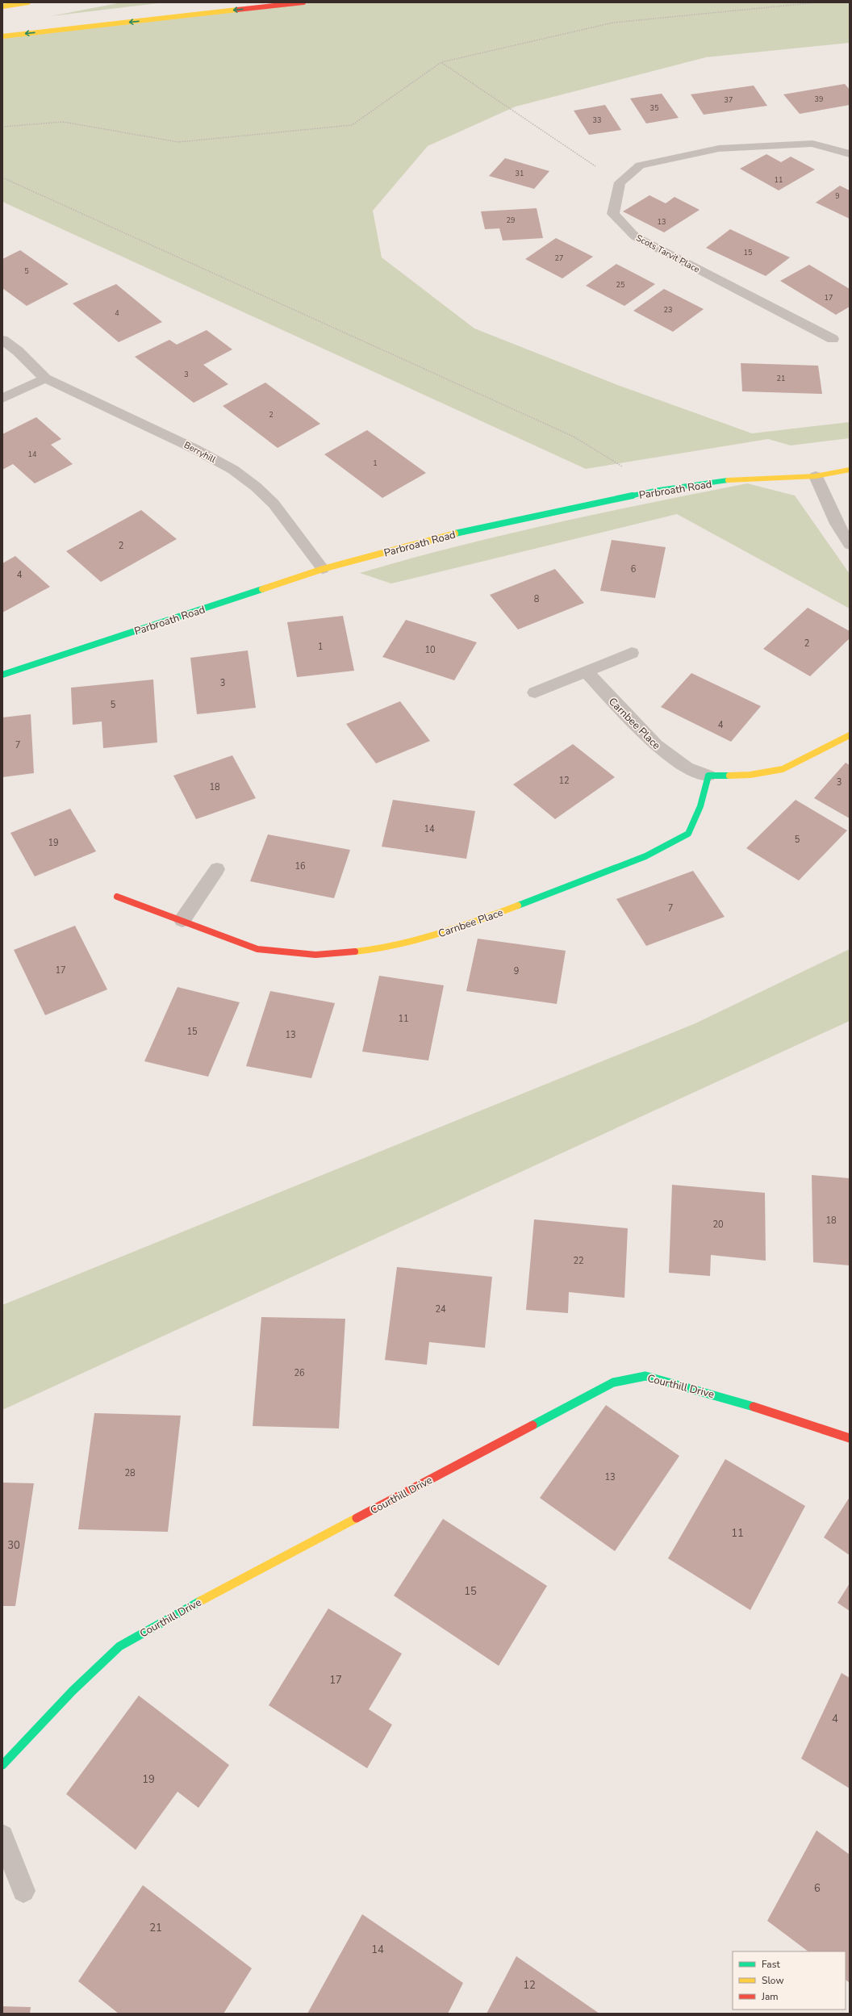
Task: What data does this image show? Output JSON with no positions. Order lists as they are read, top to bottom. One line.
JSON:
{"streets":{"street":["Scots Tarvit Place","Berryhill","Parbroath Road","Carnbee Place","Courthill Drive"]},"crossings":[["Berryhill","Parbroath Road"]],"house_numbers":["39","37","35","33","31","11","9","29","13","15","27","5","25","17","23","4","3","21","2","14","1","2","6","4","8","2","1","10","3","5","4","7","12","3","18","14","5","19","16","7","17","9","11","15","13","18","20","22","24","26","28","13","11","30","15","17","4","19","6","21","14","12"],"legend":["Fast","Slow","Jam"]}
